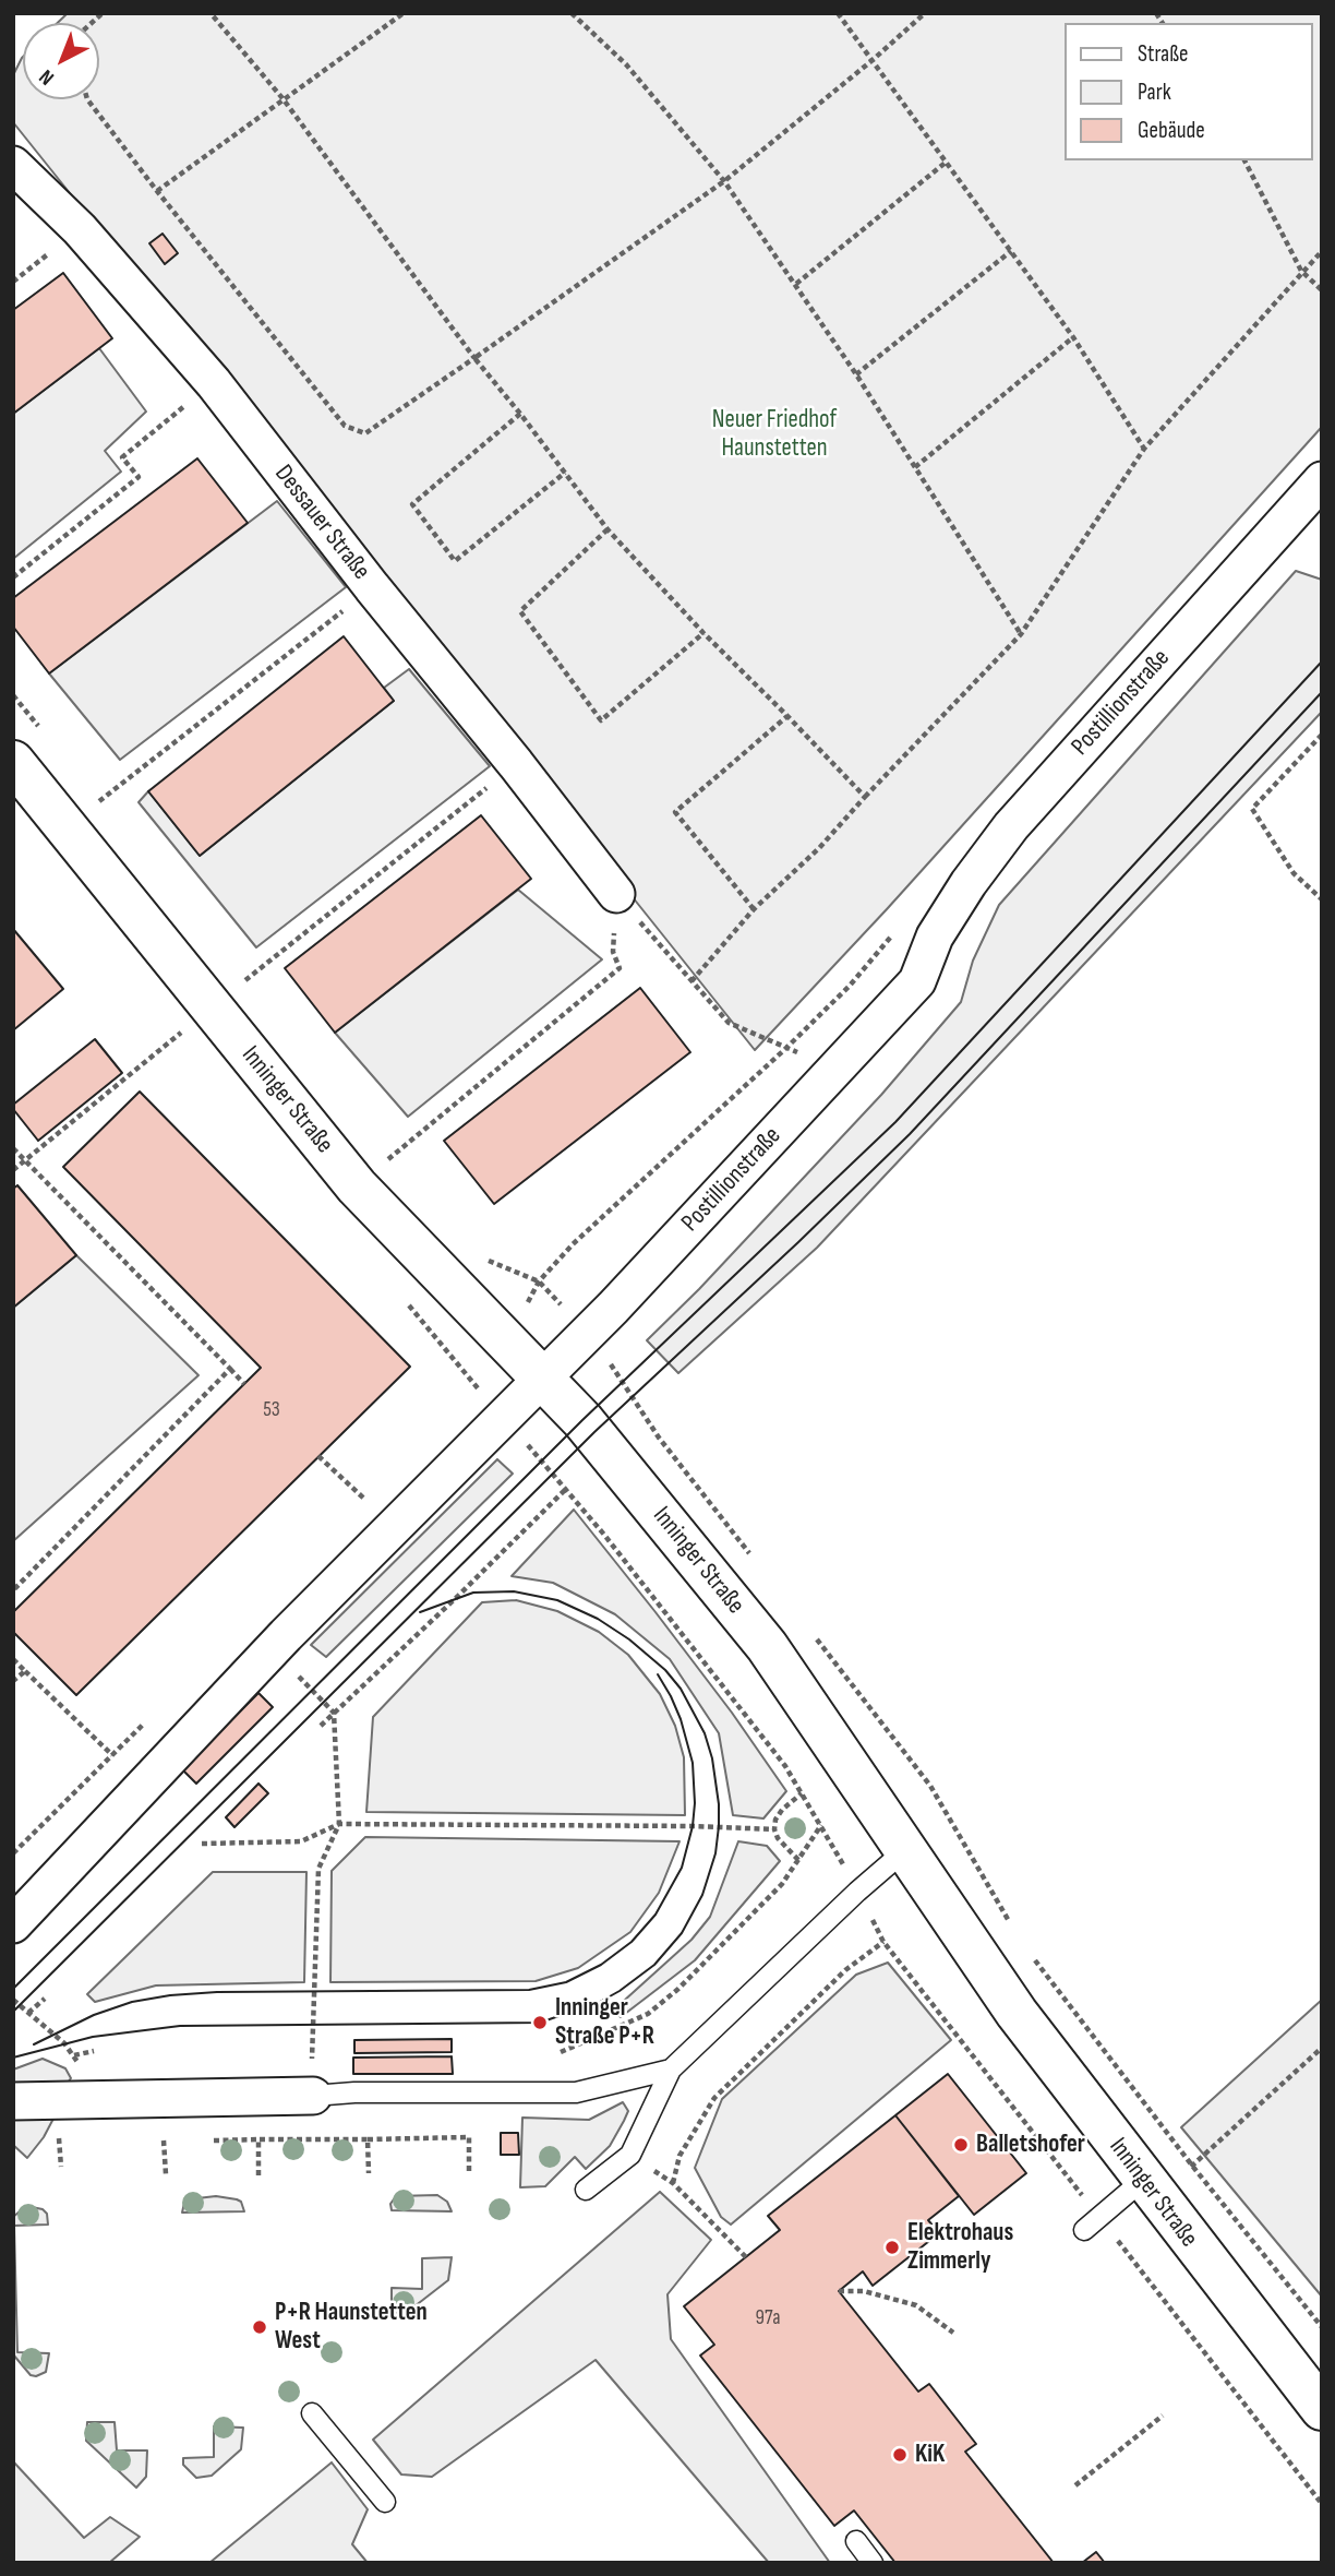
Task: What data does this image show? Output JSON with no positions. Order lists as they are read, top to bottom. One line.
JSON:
{"streets":{"main road":["Inninger Straße"],"street":["Dessauer Straße","Postillionstraße"]},"crossings":[["Postillionstraße","Inninger Straße"]],"parks":["Neuer Friedhof Haunstetten"],"places":["Inninger Straße P+R","Balletshofer","Elektrohaus Zimmerly","P+R Haunstetten West","KiK"],"house_numbers":["53","97a"],"legend":["Straße","Park","Gebäude"],"north":"bottom left"}
